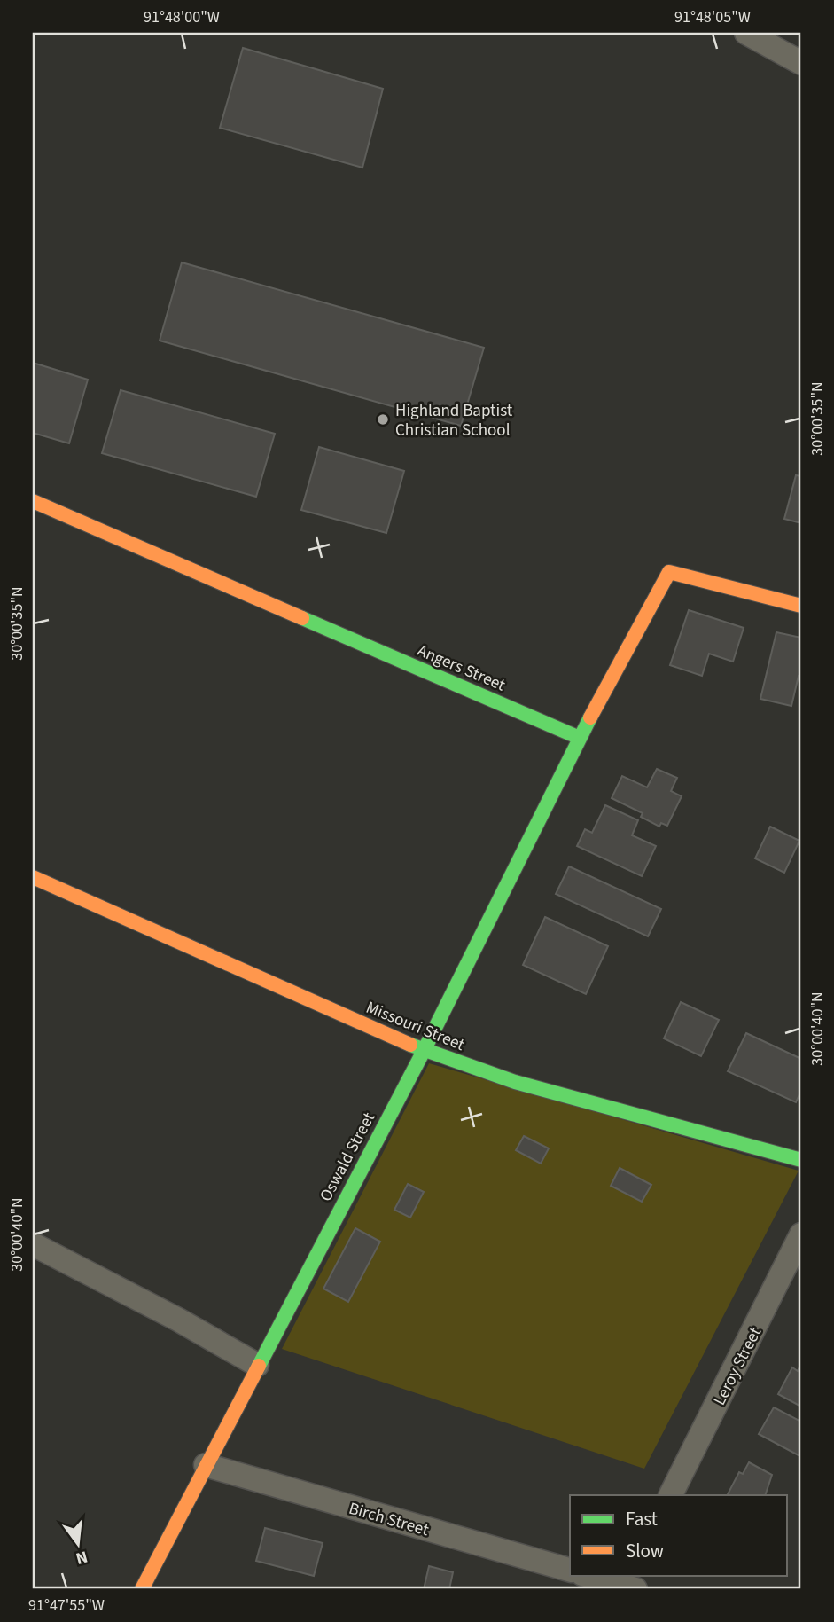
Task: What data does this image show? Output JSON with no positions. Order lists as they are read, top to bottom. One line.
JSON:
{"streets":{"street":["Angers Street","Missouri Street","Oswald Street","Leroy Street","Birch Street"]},"crossings":[["Angers Street","Oswald Street"],["Missouri Street","Oswald Street"],["Oswald Street","Birch Street"]],"places":["Highland Baptist Christian School"],"legend":["Fast","Slow"],"north":"bottom","coordinates":["91°48'00\"W","91°48'05\"W","30°00'35\"N","30°00'40\"N","91°47'55\"W"]}
